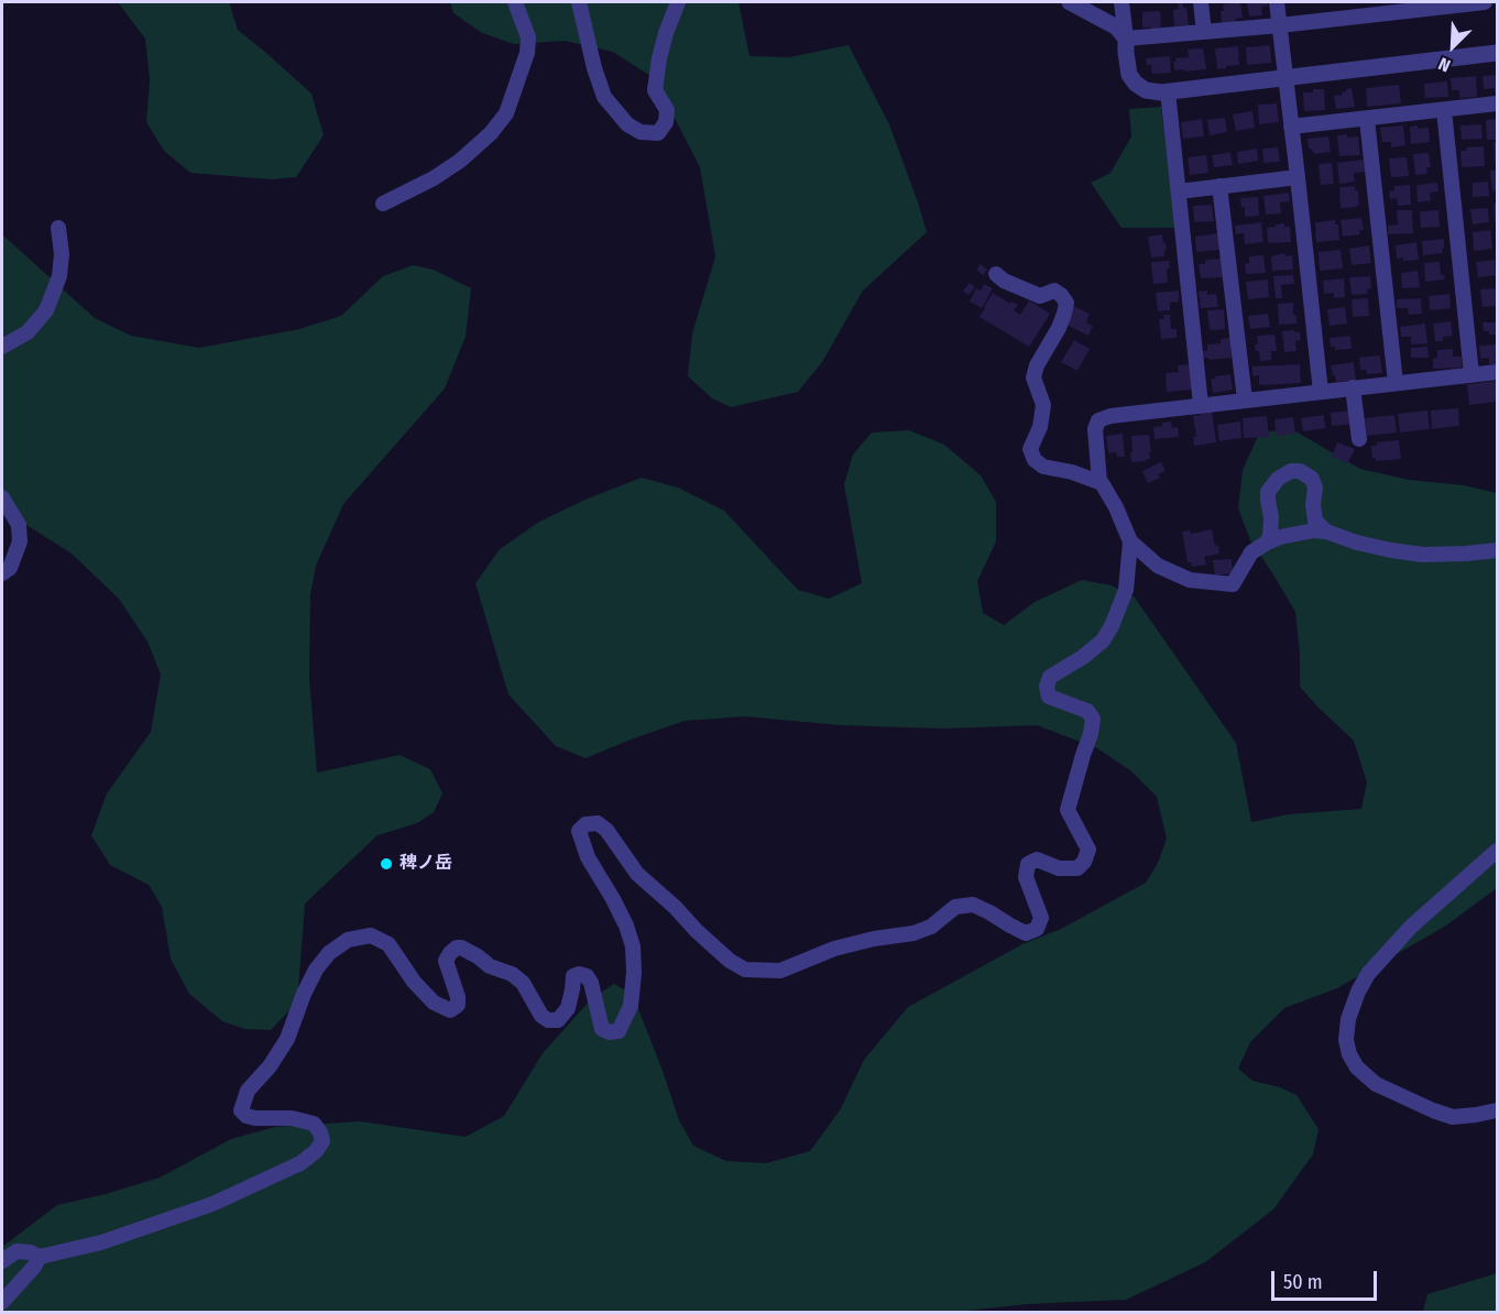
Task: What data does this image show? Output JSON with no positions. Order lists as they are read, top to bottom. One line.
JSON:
{"places":["稗ノ岳"],"scale_bar":"50 m","north":"bottom left"}
